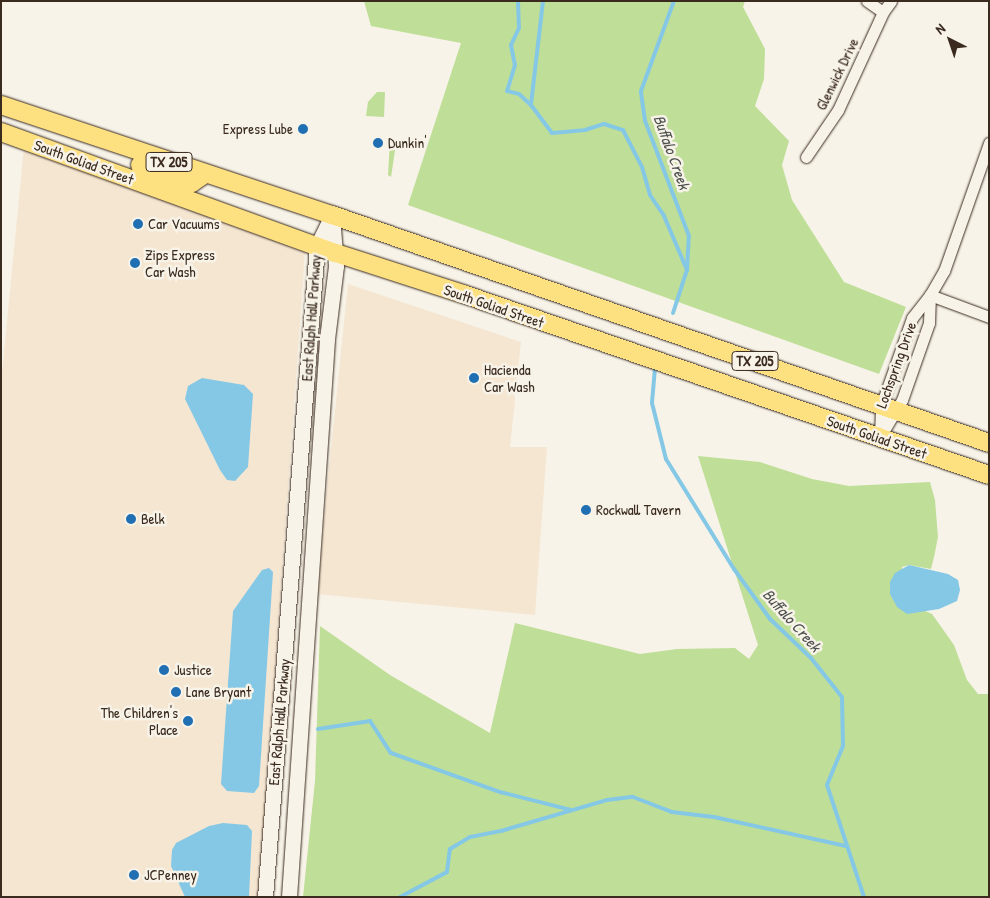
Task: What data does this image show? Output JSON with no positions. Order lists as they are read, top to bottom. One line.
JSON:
{"streets":{"main road":["South Goliad Street","TX 205","East Ralph Hall Parkway"],"street":["Glenwick Drive","Lochspring Drive"]},"crossings":[["South Goliad Street","East Ralph Hall Parkway"],["South Goliad Street","Lochspring Drive"]],"water":["Buffalo Creek"],"places":["Express Lube","Dunkin'","Car Vacuums","Zips Express Car Wash","Hacienda Car Wash","Rockwall Tavern","Belk","Justice","Lane Bryant","The Children's Place","JCPenney"],"north":"top left"}
